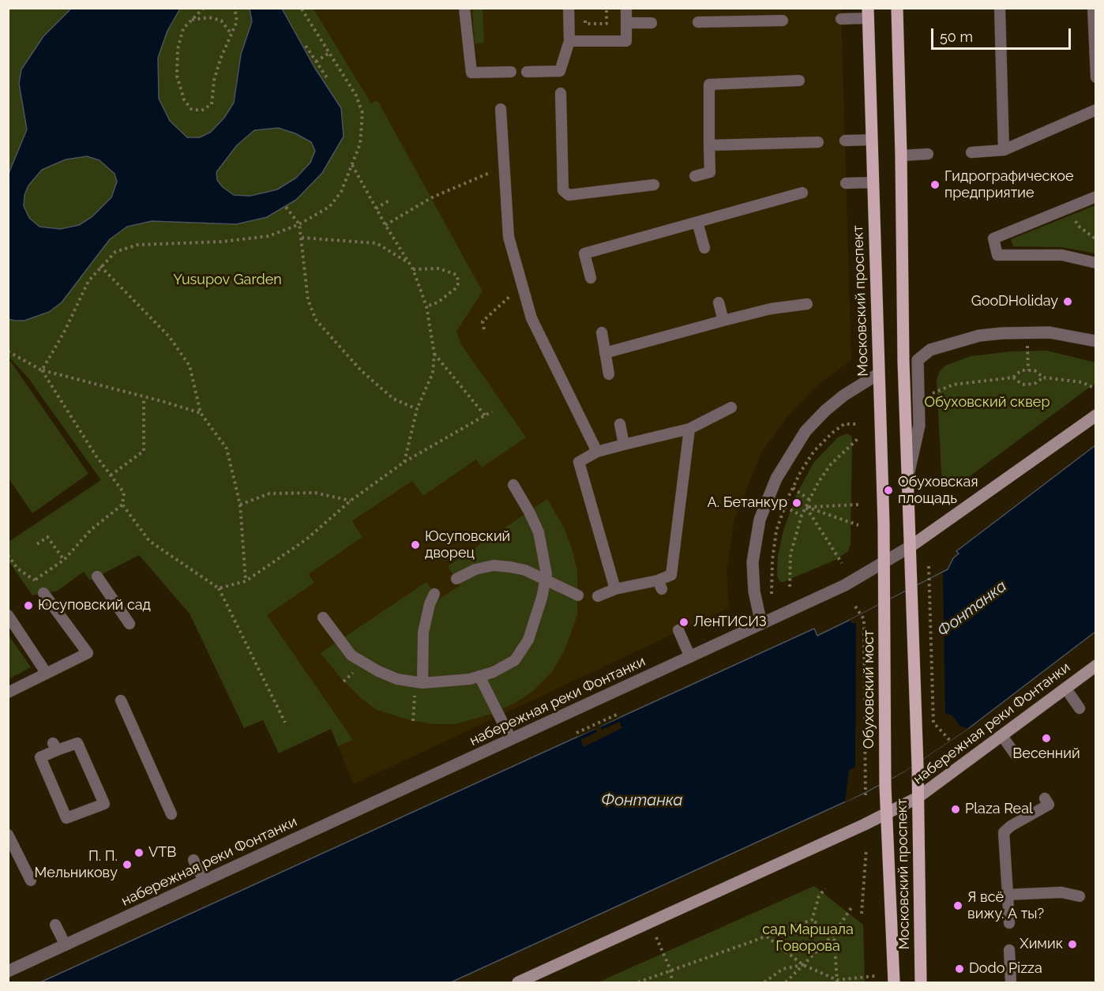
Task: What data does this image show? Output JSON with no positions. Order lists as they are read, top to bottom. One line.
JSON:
{"streets":{"main road":["Московский проспект","Обуховский мост","набережная реки Фонтанки"]},"crossings":[["Московский проспект","Обуховский мост"],["Московский проспект","набережная реки Фонтанки"]],"water":["Фонтанка"],"parks":["Yusupov Garden","Обуховский сквер","сад Маршала Говорова"],"places":["Гидрографическое предприятие","GooDHoliday","Обуховская площадь","А. Бетанкур","Юсуповский дворец","Юсуповский сад","ЛенТИСИЗ","Весенний","Plaza Real","VTB","П. П. Мельникову","Я всё вижу. А ты?","Химик","Dodo Pizza"],"scale_bar":"50 m"}
